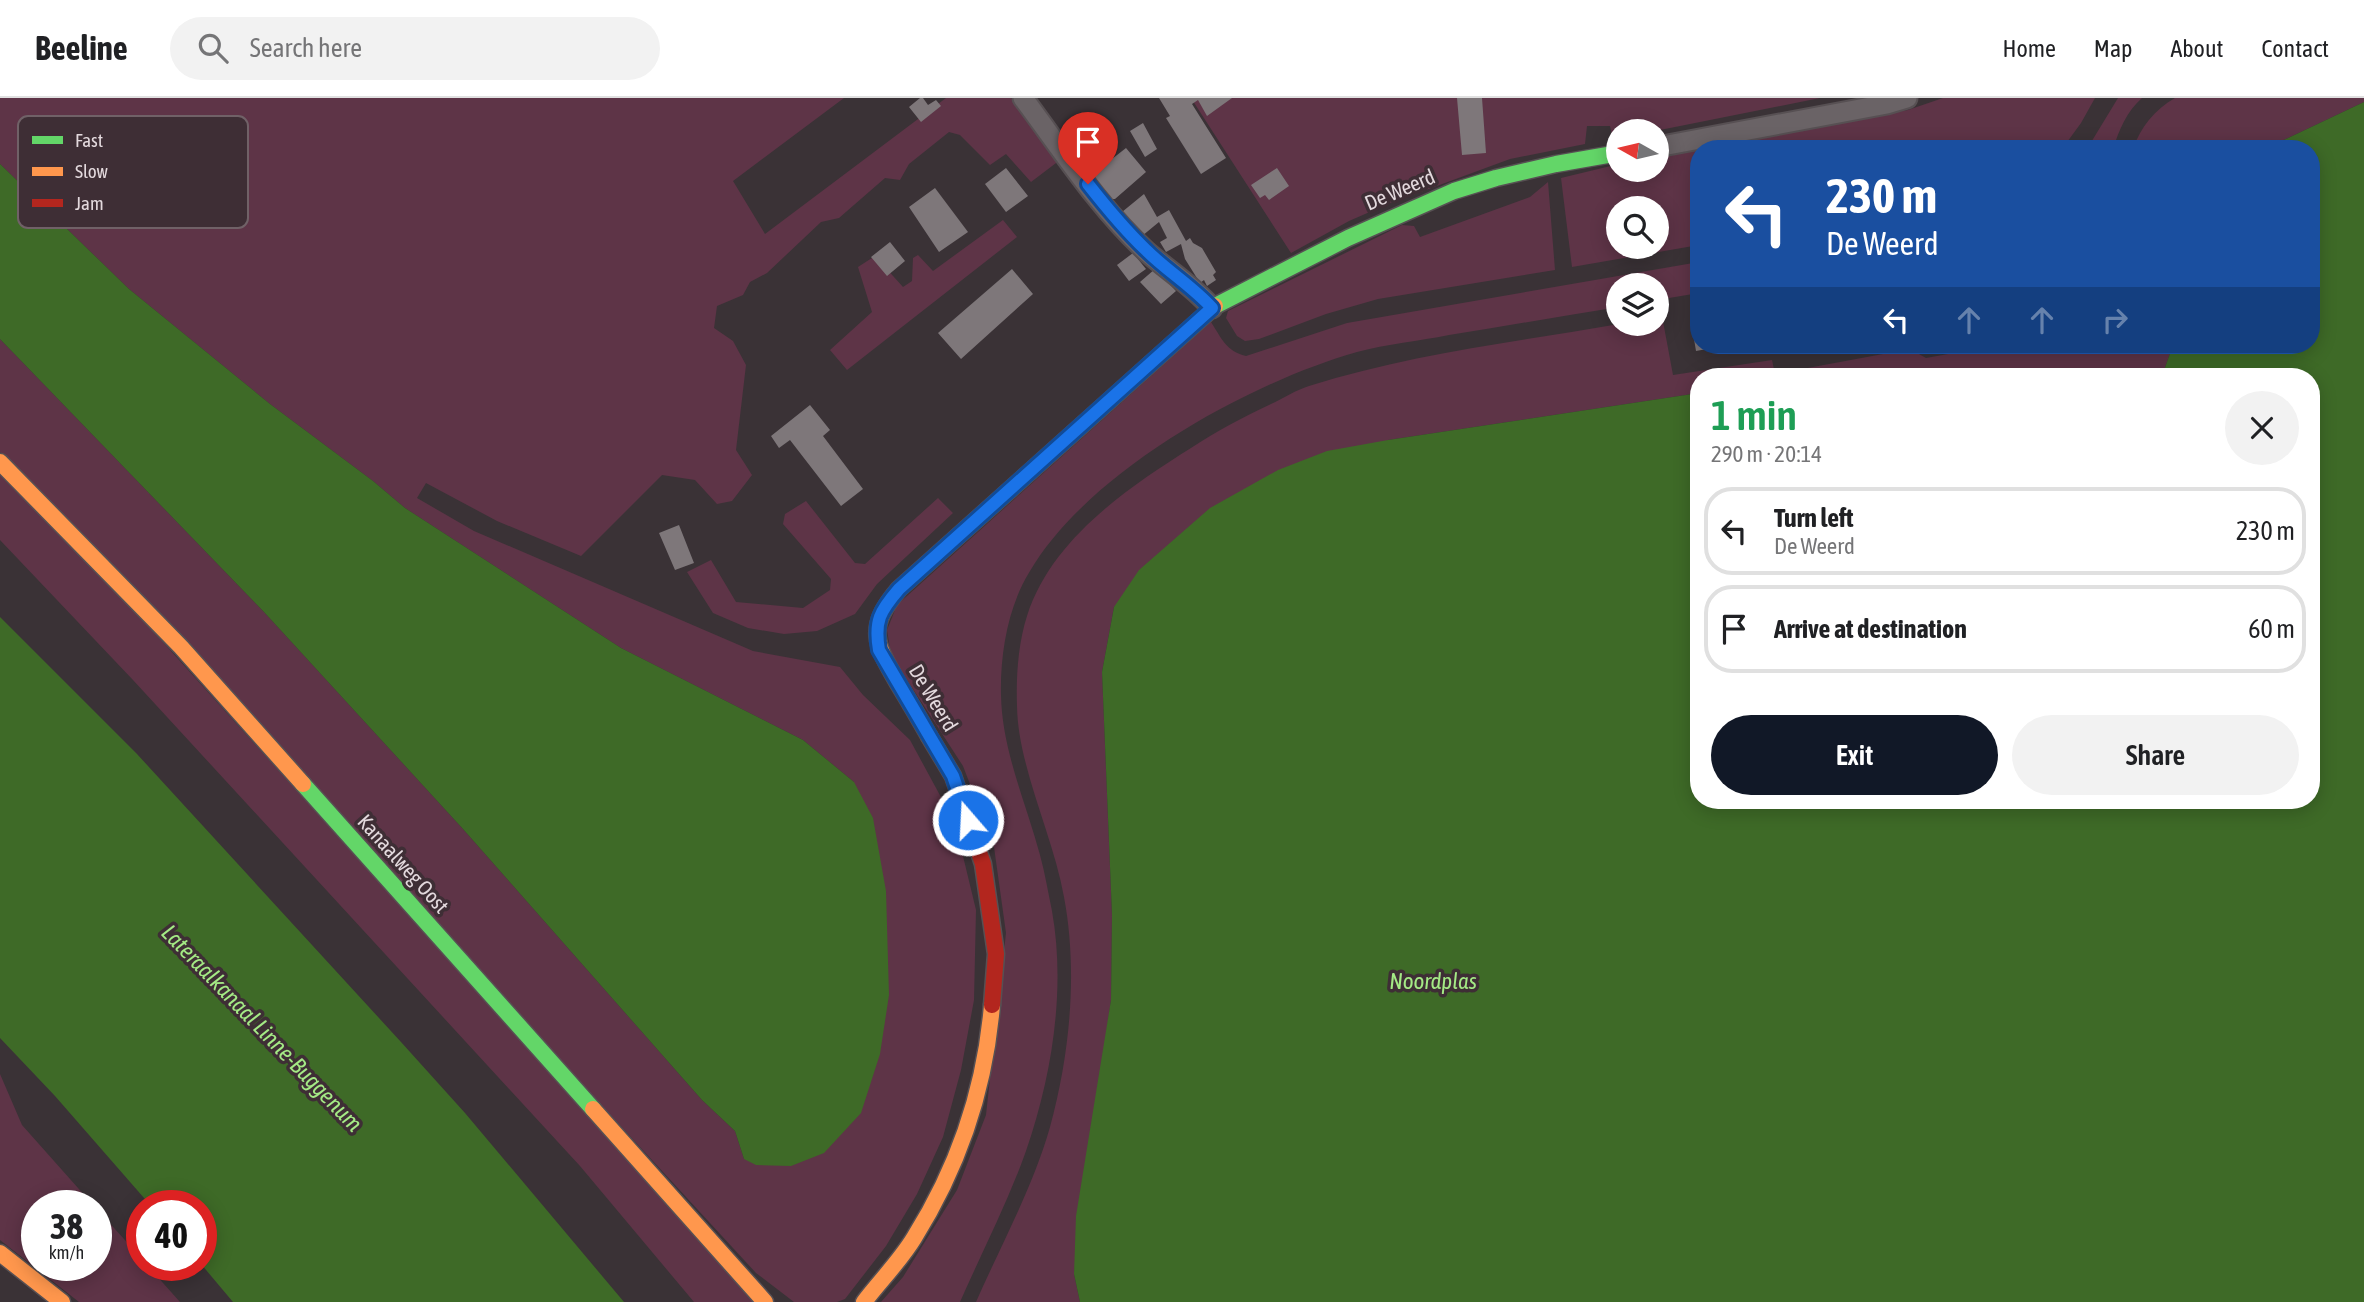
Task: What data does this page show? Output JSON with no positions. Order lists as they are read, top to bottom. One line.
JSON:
{"streets":{"street":["De Weerd","Kanaalweg Oost"]},"water":["Noordplas","Lateraalkanaal Linne-Buggenum"],"legend":["Fast","Slow","Jam"],"north":"left","page":{"header":"Beeline","search":"Search here","nav":["Home","Map","About","Contact"],"turn":["230 m","De Weerd"],"heading":["1 min","290 m · 20:14"],"list":[{"name":"Turn left","note":"De Weerd","value":"230 m"},{"name":"Arrive at destination","value":"60 m"}],"buttons":["Exit","Share"],"speed":"38 km/h","limit":"40"}}
